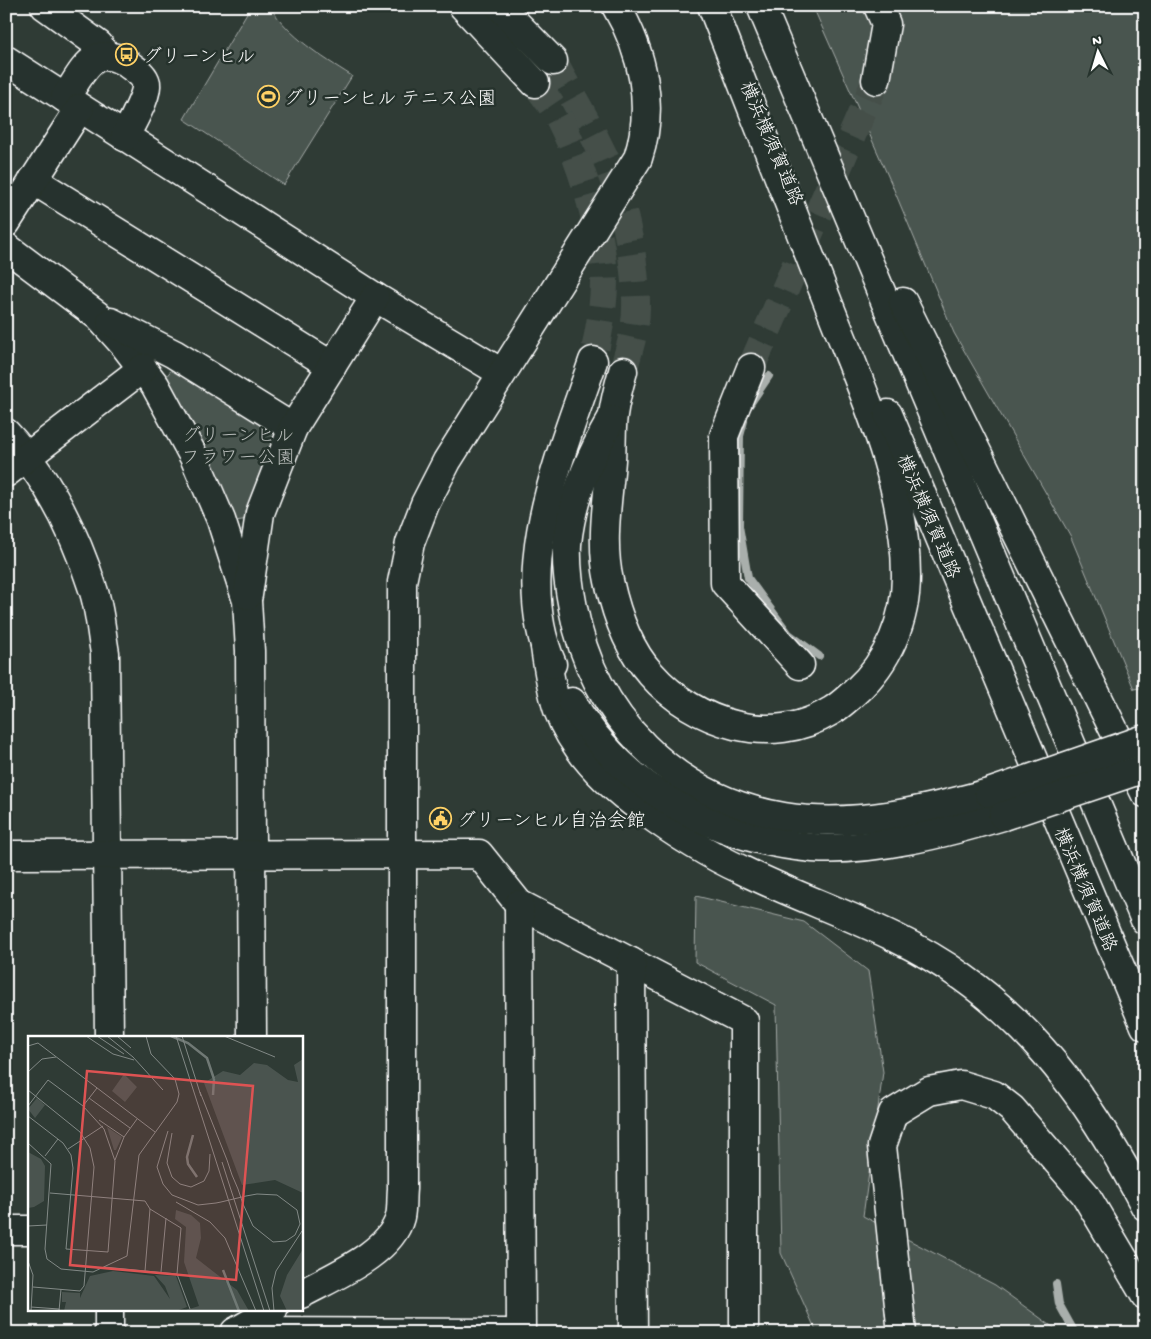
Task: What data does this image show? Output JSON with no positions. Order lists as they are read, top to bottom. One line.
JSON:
{"streets":{"main road":["横浜横須賀道路"]},"parks":["グリーンヒル フラワー公園"],"places":{"bus stop":["グリーンヒル"],"sports":["グリーンヒル テニス公園"],"public building":["グリーンヒル自治会館"]},"north":"top"}
